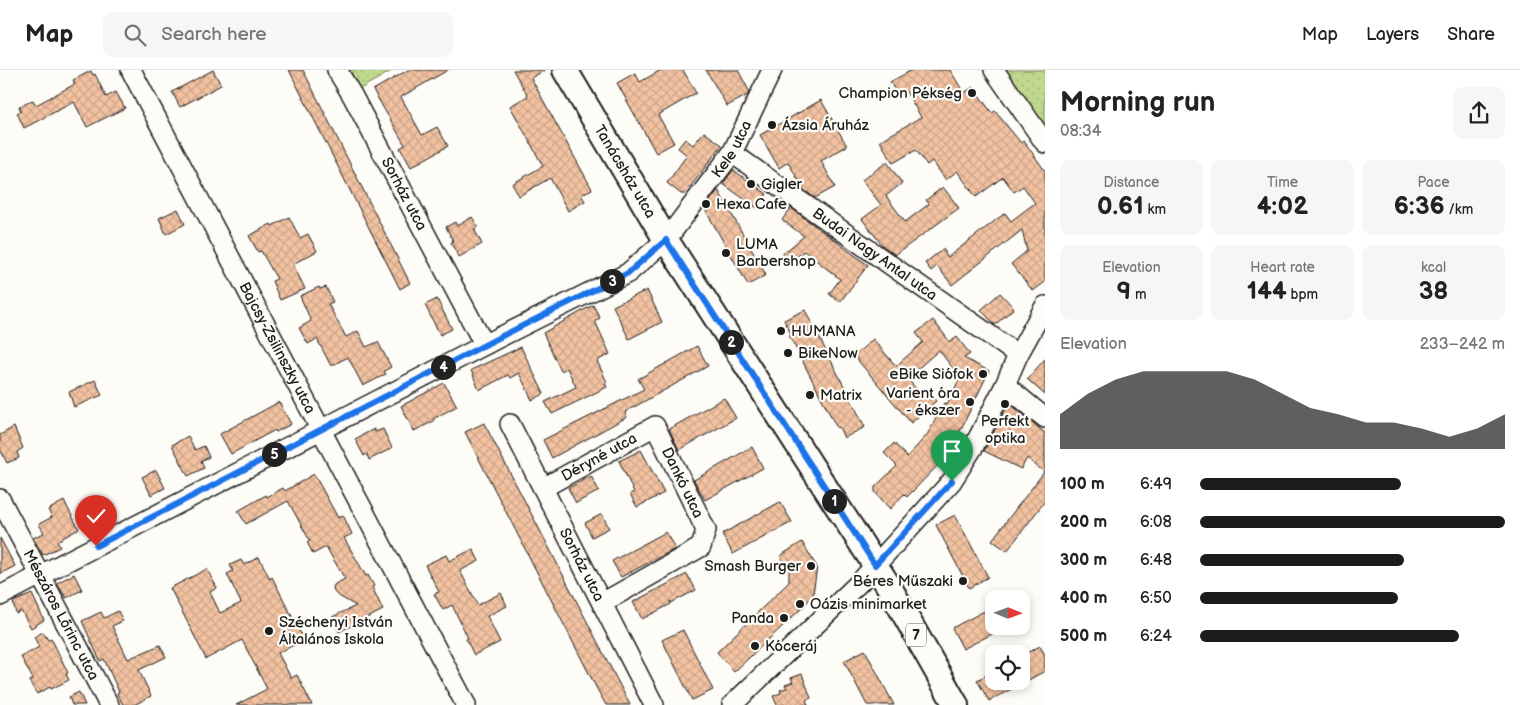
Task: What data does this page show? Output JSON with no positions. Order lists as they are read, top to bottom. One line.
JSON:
{"streets":{"main road":["Tanácsház utca","7"],"street":["Kele utca","Sorház utca","Budai Nagy Antal utca","Bajcsy-Zsilinszky utca","Déryné utca","Dankó utca","Mészáros Lőrinc utca"]},"crossings":[["Kele utca","Tanácsház utca"],["Kele utca","Sorház utca"],["Kele utca","Budai Nagy Antal utca"],["Kele utca","Bajcsy-Zsilinszky utca"],["Kele utca","Mészáros Lőrinc utca"],["Sorház utca","Déryné utca"],["Sorház utca","Dankó utca"],["Déryné utca","Dankó utca"]],"places":["Champion Pékség","Ázsia Áruház","Gigler","Hexa Cafe","LUMA Barbershop","HUMANA","BikeNow","eBike Siófok","Matrix","Varient óra - ékszer","Perfekt optika","Smash Burger","Béres Műszaki","Oázis minimarket","Panda","Széchenyi István Általános Iskola","Kóceráj"],"north":"right","page":{"header":"Map","search":"Search here","nav":["Map","Layers","Share"],"heading":["Morning run","08:34"],"stats":[["Distance","0.61 km"],["Time","4:02"],["Pace","6:36 /km"],["Elevation","9 m"],["Heart rate","144 bpm"],["kcal","38"]],"pins":["3","2","4","5","1"],"chart":["Elevation","233–242 m"],"list":[{"name":"100 m","note":"6:49"},{"name":"200 m","note":"6:08"},{"name":"300 m","note":"6:48"},{"name":"400 m","note":"6:50"},{"name":"500 m","note":"6:24"}]}}
